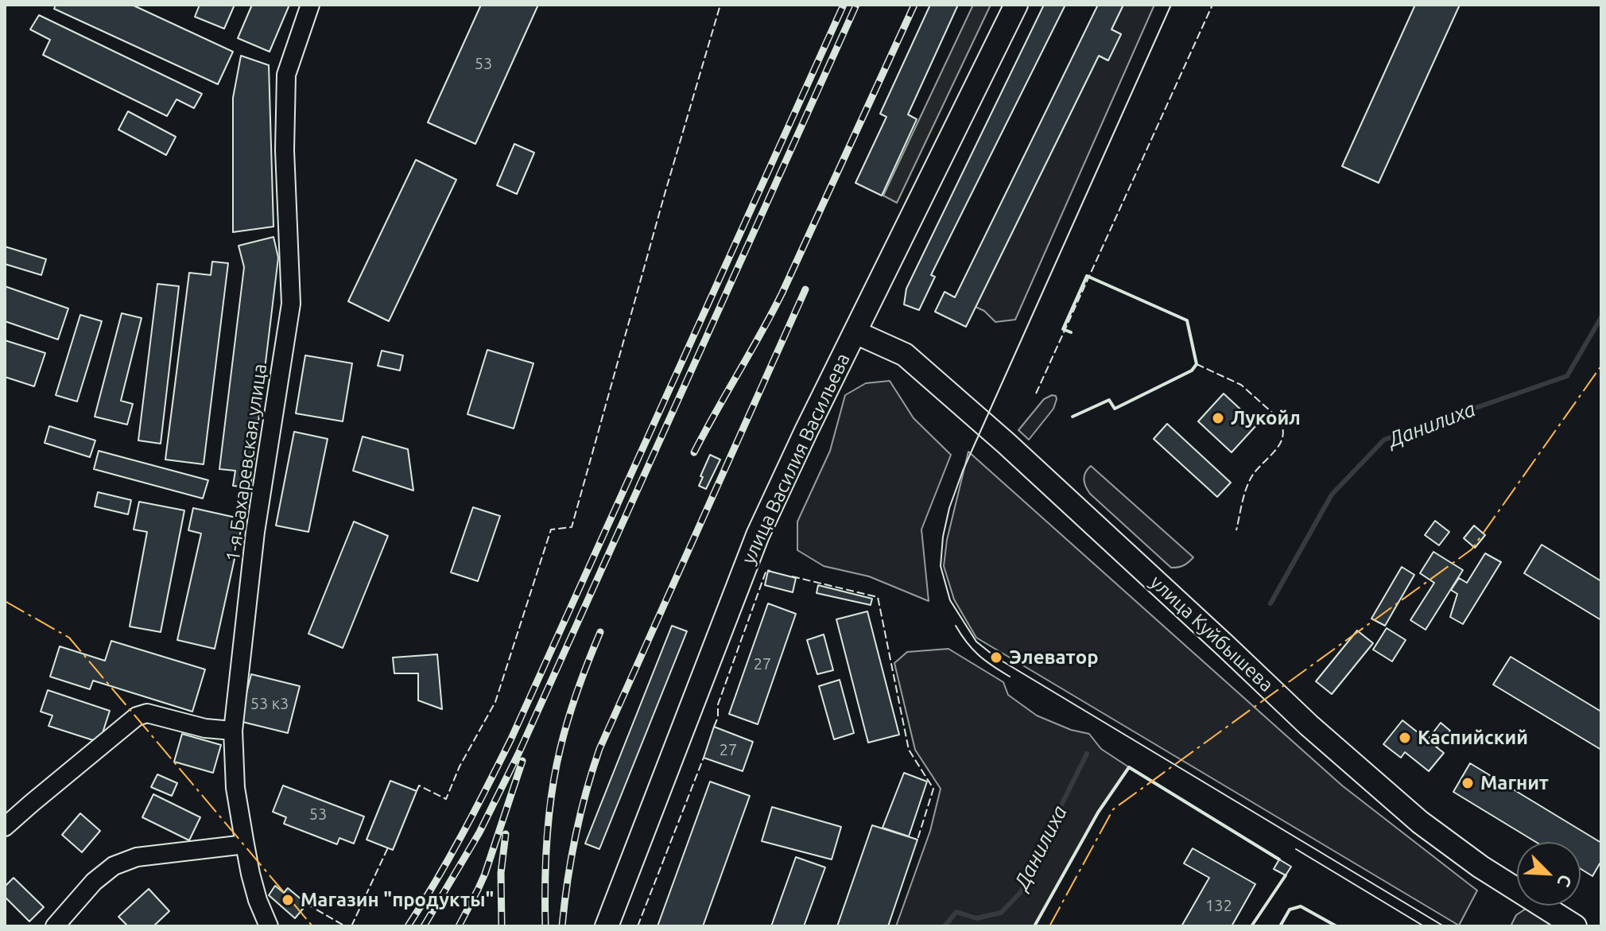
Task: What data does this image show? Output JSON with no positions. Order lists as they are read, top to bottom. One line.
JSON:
{"streets":{"main road":["улица Василия Васильева","улица Куйбышева"],"street":["1-я Бахаревская улица"]},"crossings":[["улица Василия Васильева","улица Куйбышева"]],"water":["Данилиха"],"places":["Лукойл","Элеватор","Каспийский","Магнит","Магазин \"продукты\""],"house_numbers":["53","27","53 к3","27","53","132"],"north":"bottom right"}
